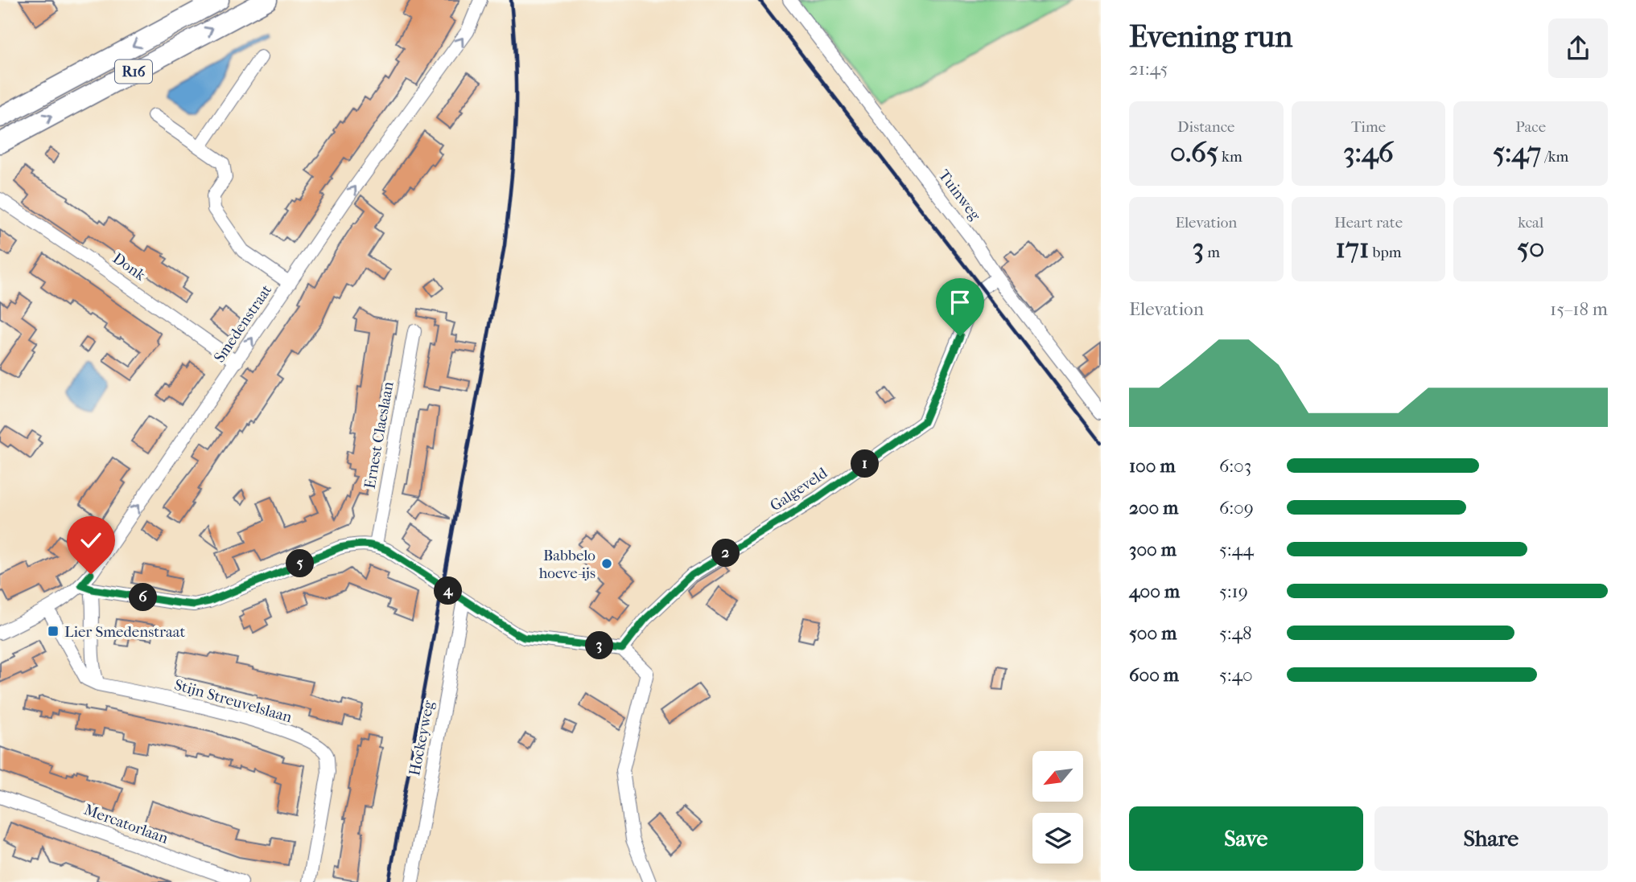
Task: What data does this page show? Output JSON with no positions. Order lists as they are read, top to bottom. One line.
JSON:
{"streets":{"highway":["R16"],"street":["Tuinweg","Donk","Smedenstraat","Ernest Claeslaan","Galgeveld","Stijn Streuvelslaan","Hockeyweg","Mercatorlaan"]},"crossings":[["Tuinweg","Galgeveld"],["Donk","Smedenstraat"]],"one_way":["Smedenstraat"],"places":{"other":["Babbelo hoeve-ijs"],"transit":["Lier Smedenstraat"]},"north":"bottom left","page":{"heading":["Evening run","21:45"],"stats":[["Distance","0.65 km"],["Time","3:46"],["Pace","5:47 /km"],["Elevation","3 m"],["Heart rate","171 bpm"],["kcal","50"]],"chart":["Elevation","15–18 m"],"list":[{"name":"100 m","note":"6:03"},{"name":"200 m","note":"6:09"},{"name":"300 m","note":"5:44"},{"name":"400 m","note":"5:19"},{"name":"500 m","note":"5:48"},{"name":"600 m","note":"5:40"}],"pins":["1","2","5","4","6","3"],"buttons":["Save","Share"]}}
